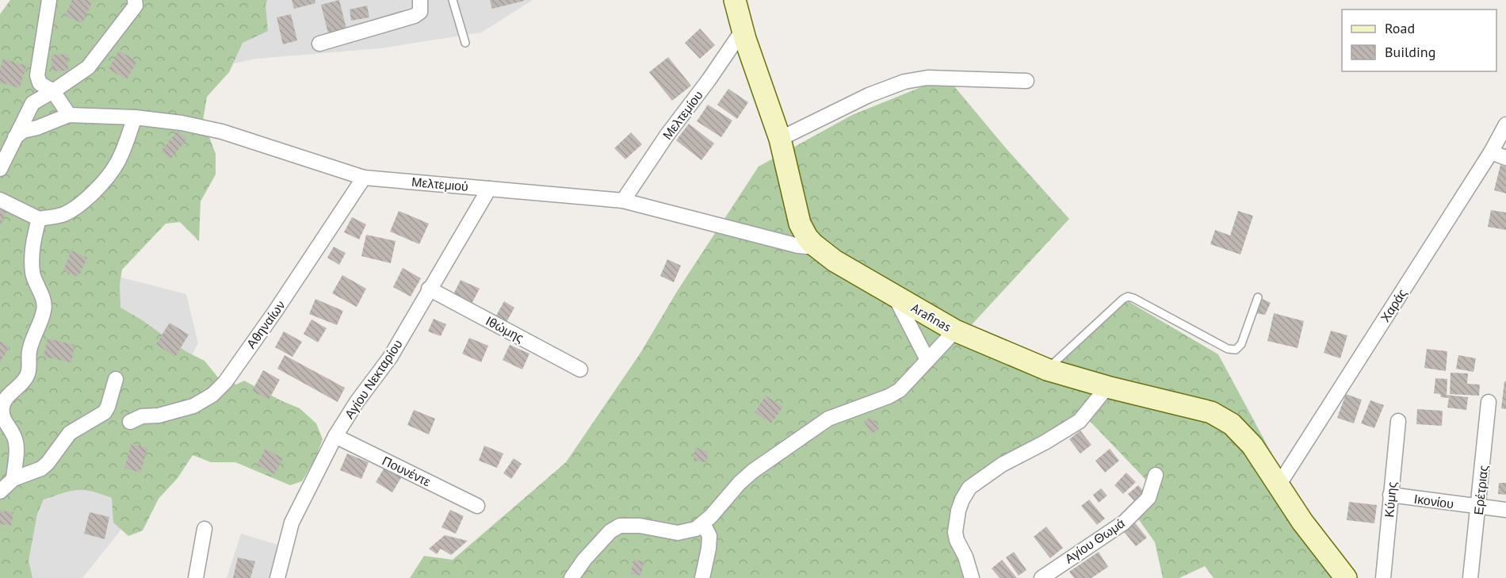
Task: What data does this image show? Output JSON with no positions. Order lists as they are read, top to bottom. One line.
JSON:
{"streets":{"main road":["Arafinas"],"street":["Μελτεμίου","Μελτεμιού","Χαράς","Αθηναίων","Ιθώμης","Αγίου Νεκταρίου","Πουνέντε","Ερέτριας","Κύμης","Ικονίου","Αγίου Θωμά"]},"crossings":[["Μελτεμίου","Μελτεμιού"],["Μελτεμίου","Arafinas"],["Μελτεμιού","Arafinas"],["Μελτεμιού","Αθηναίων"],["Μελτεμιού","Αγίου Νεκταρίου"],["Χαράς","Arafinas"],["Ιθώμης","Αγίου Νεκταρίου"],["Αγίου Νεκταρίου","Πουνέντε"],["Ερέτριας","Ικονίου"],["Κύμης","Ικονίου"]],"legend":["Road","Building"]}
